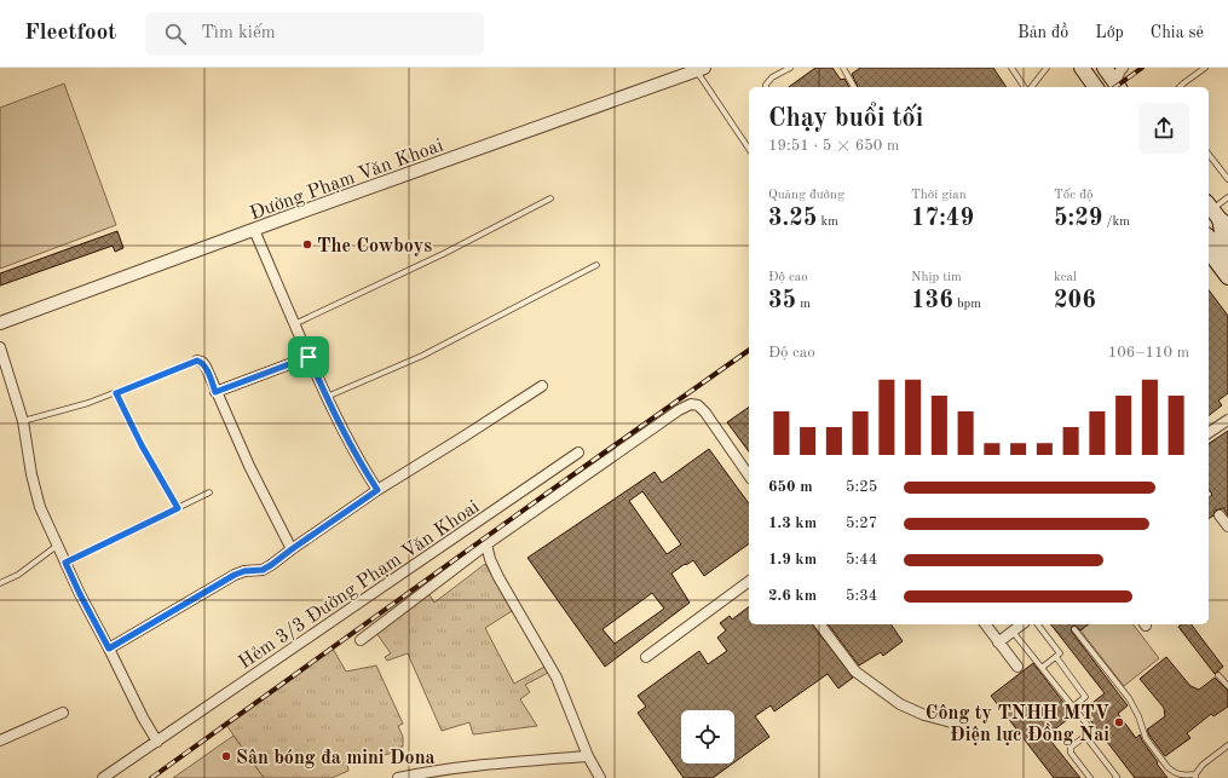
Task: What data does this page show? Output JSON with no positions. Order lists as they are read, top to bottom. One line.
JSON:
{"streets":{"street":["Đường Phạm Văn Khoai","Hẻm 3/3 Đường Phạm Văn Khoai"]},"places":["The Cowboys","Công ty TNHH MTV Điện lực Đồng Nai","Sân bóng đa mini Dona"],"page":{"header":"Fleetfoot","search":"Tìm kiếm","nav":["Bản đồ","Lớp","Chia sẻ"],"heading":["Chạy buổi tối","19:51 · 5 × 650 m"],"stats":[["Quãng đường","3.25 km"],["Thời gian","17:49"],["Tốc độ","5:29 /km"],["Độ cao","35 m"],["Nhịp tim","136 bpm"],["kcal","206"]],"chart":["Độ cao","106–110 m"],"list":[{"name":"650 m","note":"5:25"},{"name":"1.3 km","note":"5:27"},{"name":"1.9 km","note":"5:44"},{"name":"2.6 km","note":"5:34"}]}}
